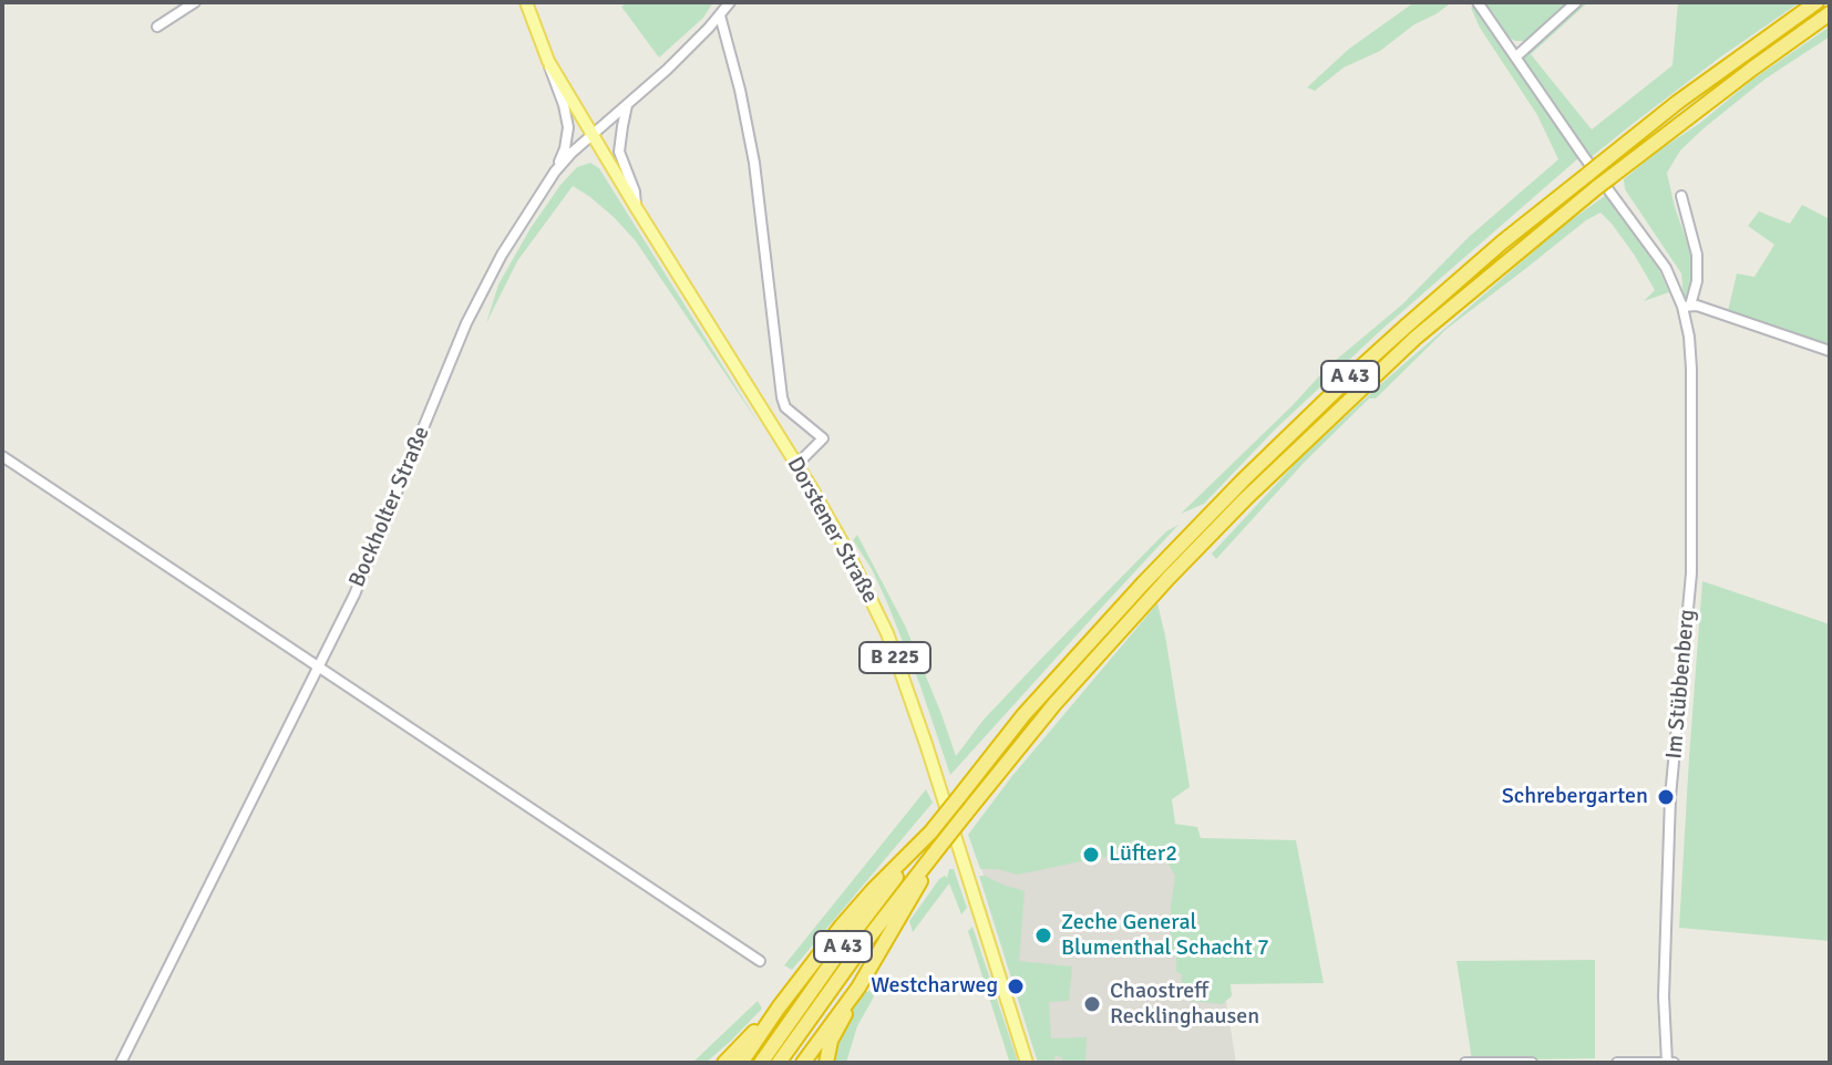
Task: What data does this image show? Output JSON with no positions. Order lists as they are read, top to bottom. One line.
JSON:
{"streets":{"highway":["A 43"],"main road":["Dorstener Straße","B 225"],"street":["Bockholter Straße","Im Stübbenberg"]},"crossings":[["Bockholter Straße","Dorstener Straße"],["Bockholter Straße","B 225"],["Dorstener Straße","B 225"]],"places":["Schrebergarten","Lüfter2","Zeche General Blumenthal Schacht 7","Westcharweg","Chaostreff Recklinghausen"]}
